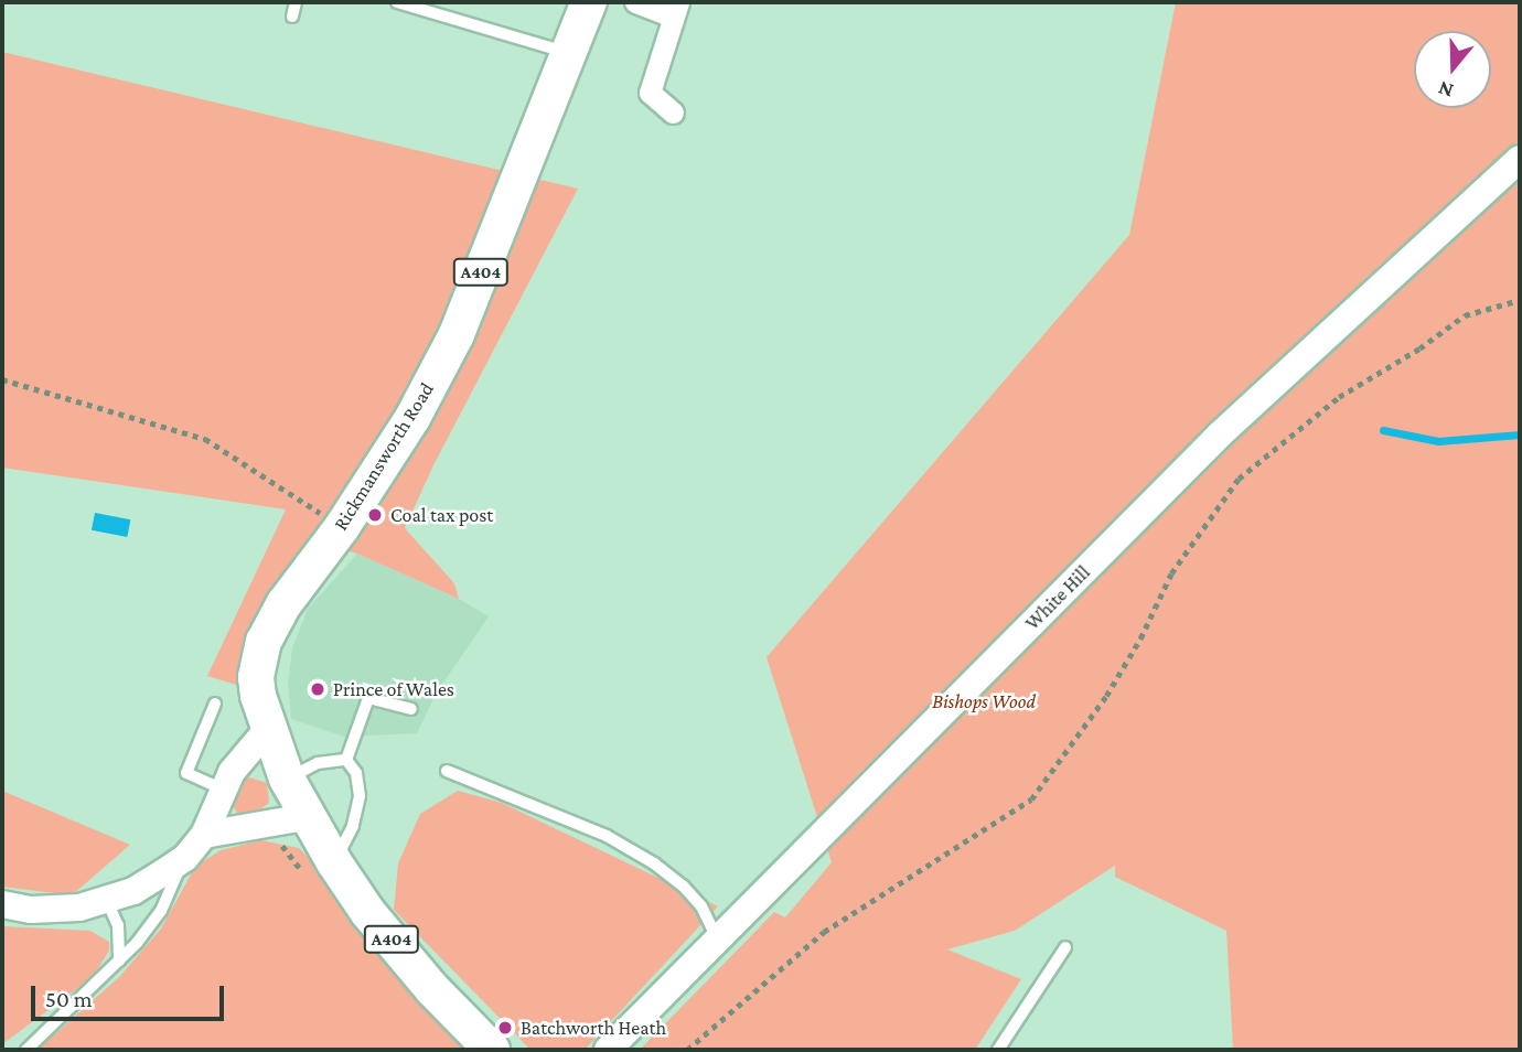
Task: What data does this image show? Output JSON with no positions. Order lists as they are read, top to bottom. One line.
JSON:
{"streets":{"main road":["A404","Rickmansworth Road"],"street":["White Hill"]},"crossings":[["A404","Rickmansworth Road"]],"parks":["Bishops Wood"],"places":["Coal tax post","Prince of Wales","Batchworth Heath"],"scale_bar":"50 m","north":"bottom"}
